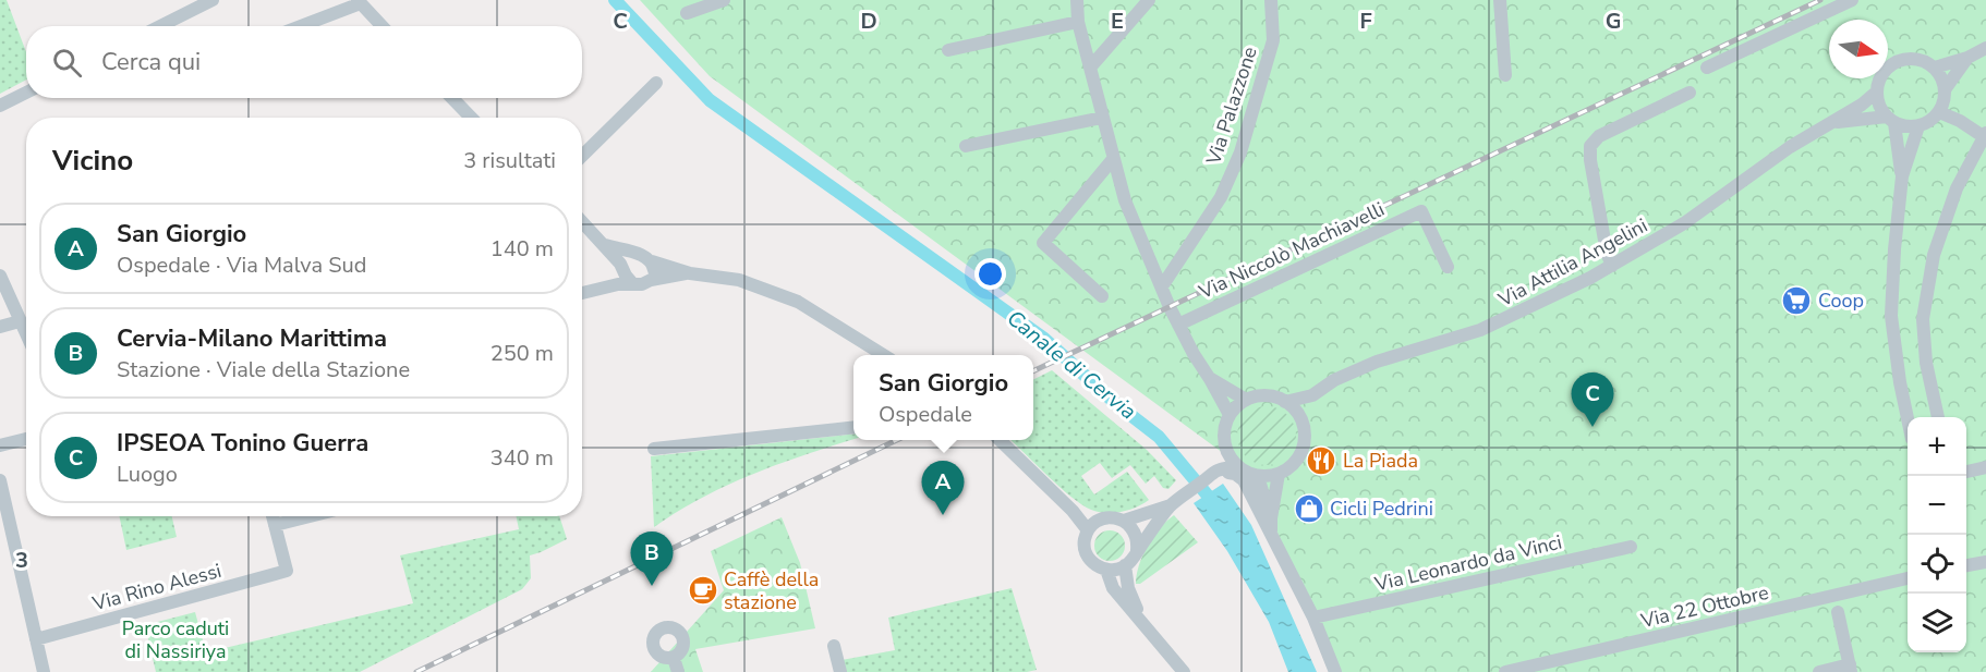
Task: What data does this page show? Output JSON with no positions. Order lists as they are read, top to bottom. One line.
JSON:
{"streets":{"street":["Via Palazzone","Via Niccolò Machiavelli","Via Attilia Angelini","Via Leonardo da Vinci","Via Rino Alessi","Via 22 Ottobre"]},"water":["Canale di Cervia"],"parks":["Parco caduti di Nassiriya"],"places":{"supermarket":["Coop"],"restaurant":["La Piada"],"shop":["Cicli Pedrini"],"cafe":["Caffè della stazione"]},"north":"right","page":{"search":"Cerca qui","heading":["Vicino","3 risultati"],"list":[{"mark":"A","name":"San Giorgio","note":"Ospedale · Via Malva Sud","value":"140 m"},{"mark":"B","name":"Cervia-Milano Marittima","note":"Stazione · Viale della Stazione","value":"250 m"},{"mark":"C","name":"IPSEOA Tonino Guerra","note":"Luogo","value":"340 m"}],"popup":["San Giorgio","Ospedale"],"pins":["C","A","B"],"map_buttons":["+","−"]},"grid":{"columns":["C","D","E","F","G"],"rows":["3"]}}
